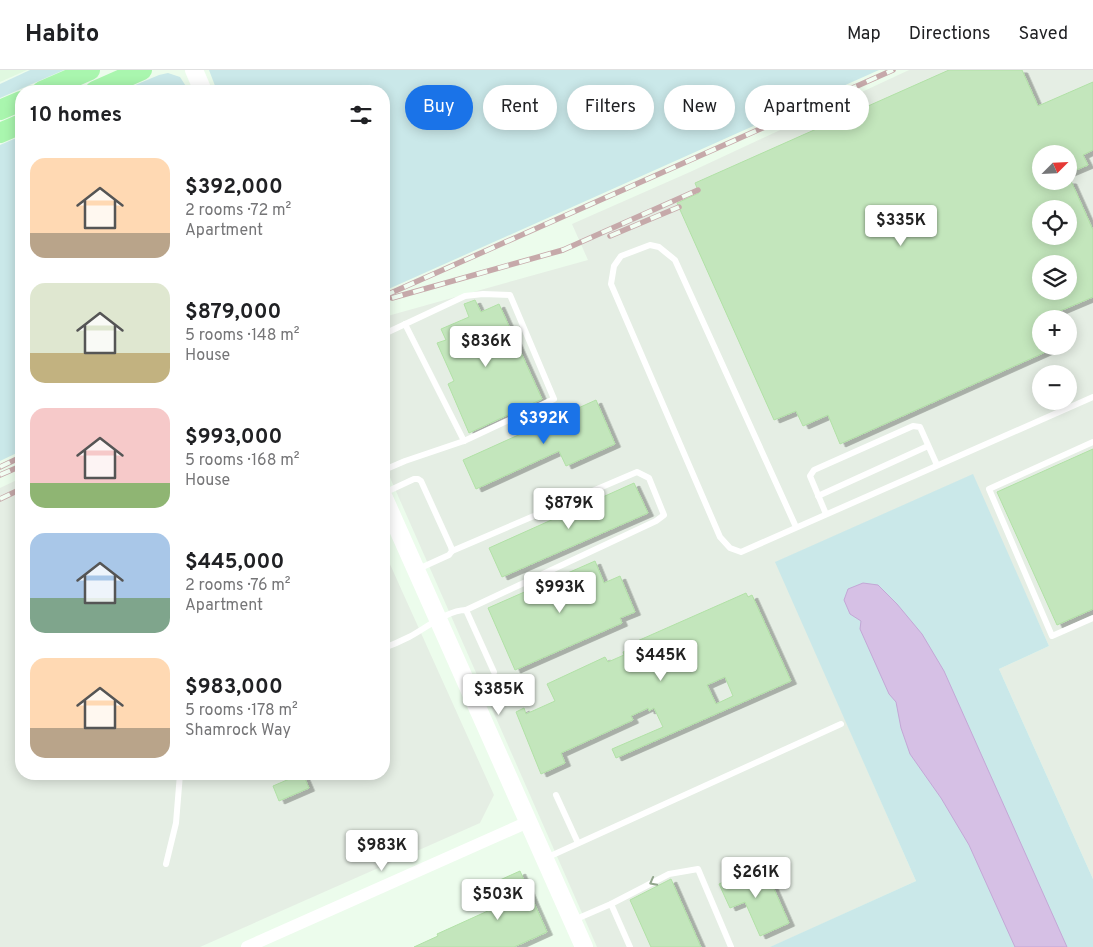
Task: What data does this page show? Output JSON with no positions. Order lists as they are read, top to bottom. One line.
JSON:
{"north":"top right","page":{"header":"Habito","nav":["Map","Directions","Saved"],"chip":["Buy","Rent","Filters","New","Apartment"],"heading":"10 homes","map_buttons":["+","−"],"list":[{"name":"$392,000","note":"2 rooms · 72 m² · Apartment"},{"name":"$879,000","note":"5 rooms · 148 m² · House"},{"name":"$993,000","note":"5 rooms · 168 m² · House"},{"name":"$445,000","note":"2 rooms · 76 m² · Apartment"},{"name":"$983,000","note":"5 rooms · 178 m² · Shamrock Way"}],"price":["$335K","$836K","$392K","$879K","$993K","$445K","$385K","$983K","$261K","$503K"]}}
